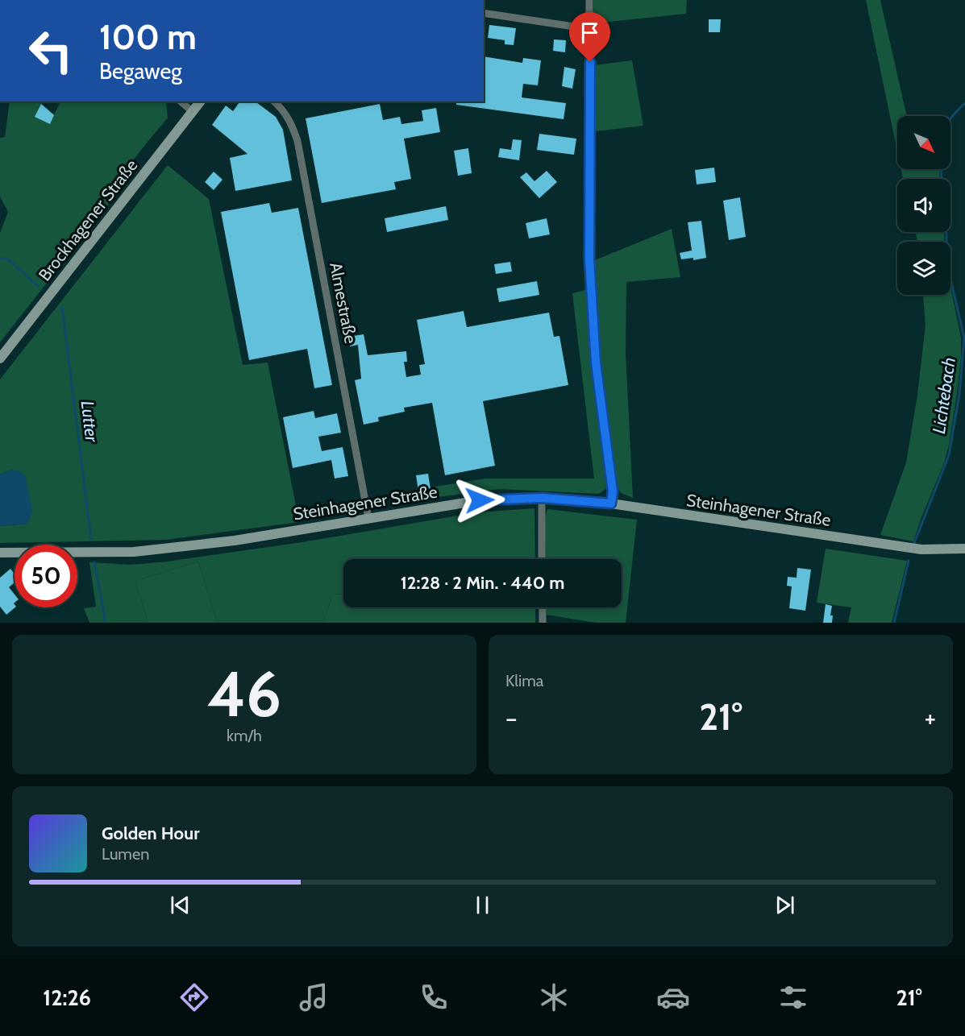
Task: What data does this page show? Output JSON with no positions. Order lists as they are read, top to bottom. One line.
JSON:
{"streets":{"main road":["Brockhagener Straße","Steinhagener Straße"],"street":["Almestraße"]},"crossings":[["Almestraße","Steinhagener Straße"]],"water":["Lichtebach","Lutter"],"north":"bottom right","page":{"turn":["100 m","Begaweg"],"limit":"50","trip":"12:28 · 2 Min. · 440 m","tile":[["46","km/h"],"Klima"],"heat":["−","21°","+"],"song":["Golden Hour","Lumen"],"tabs":["12:26","21°"]}}
